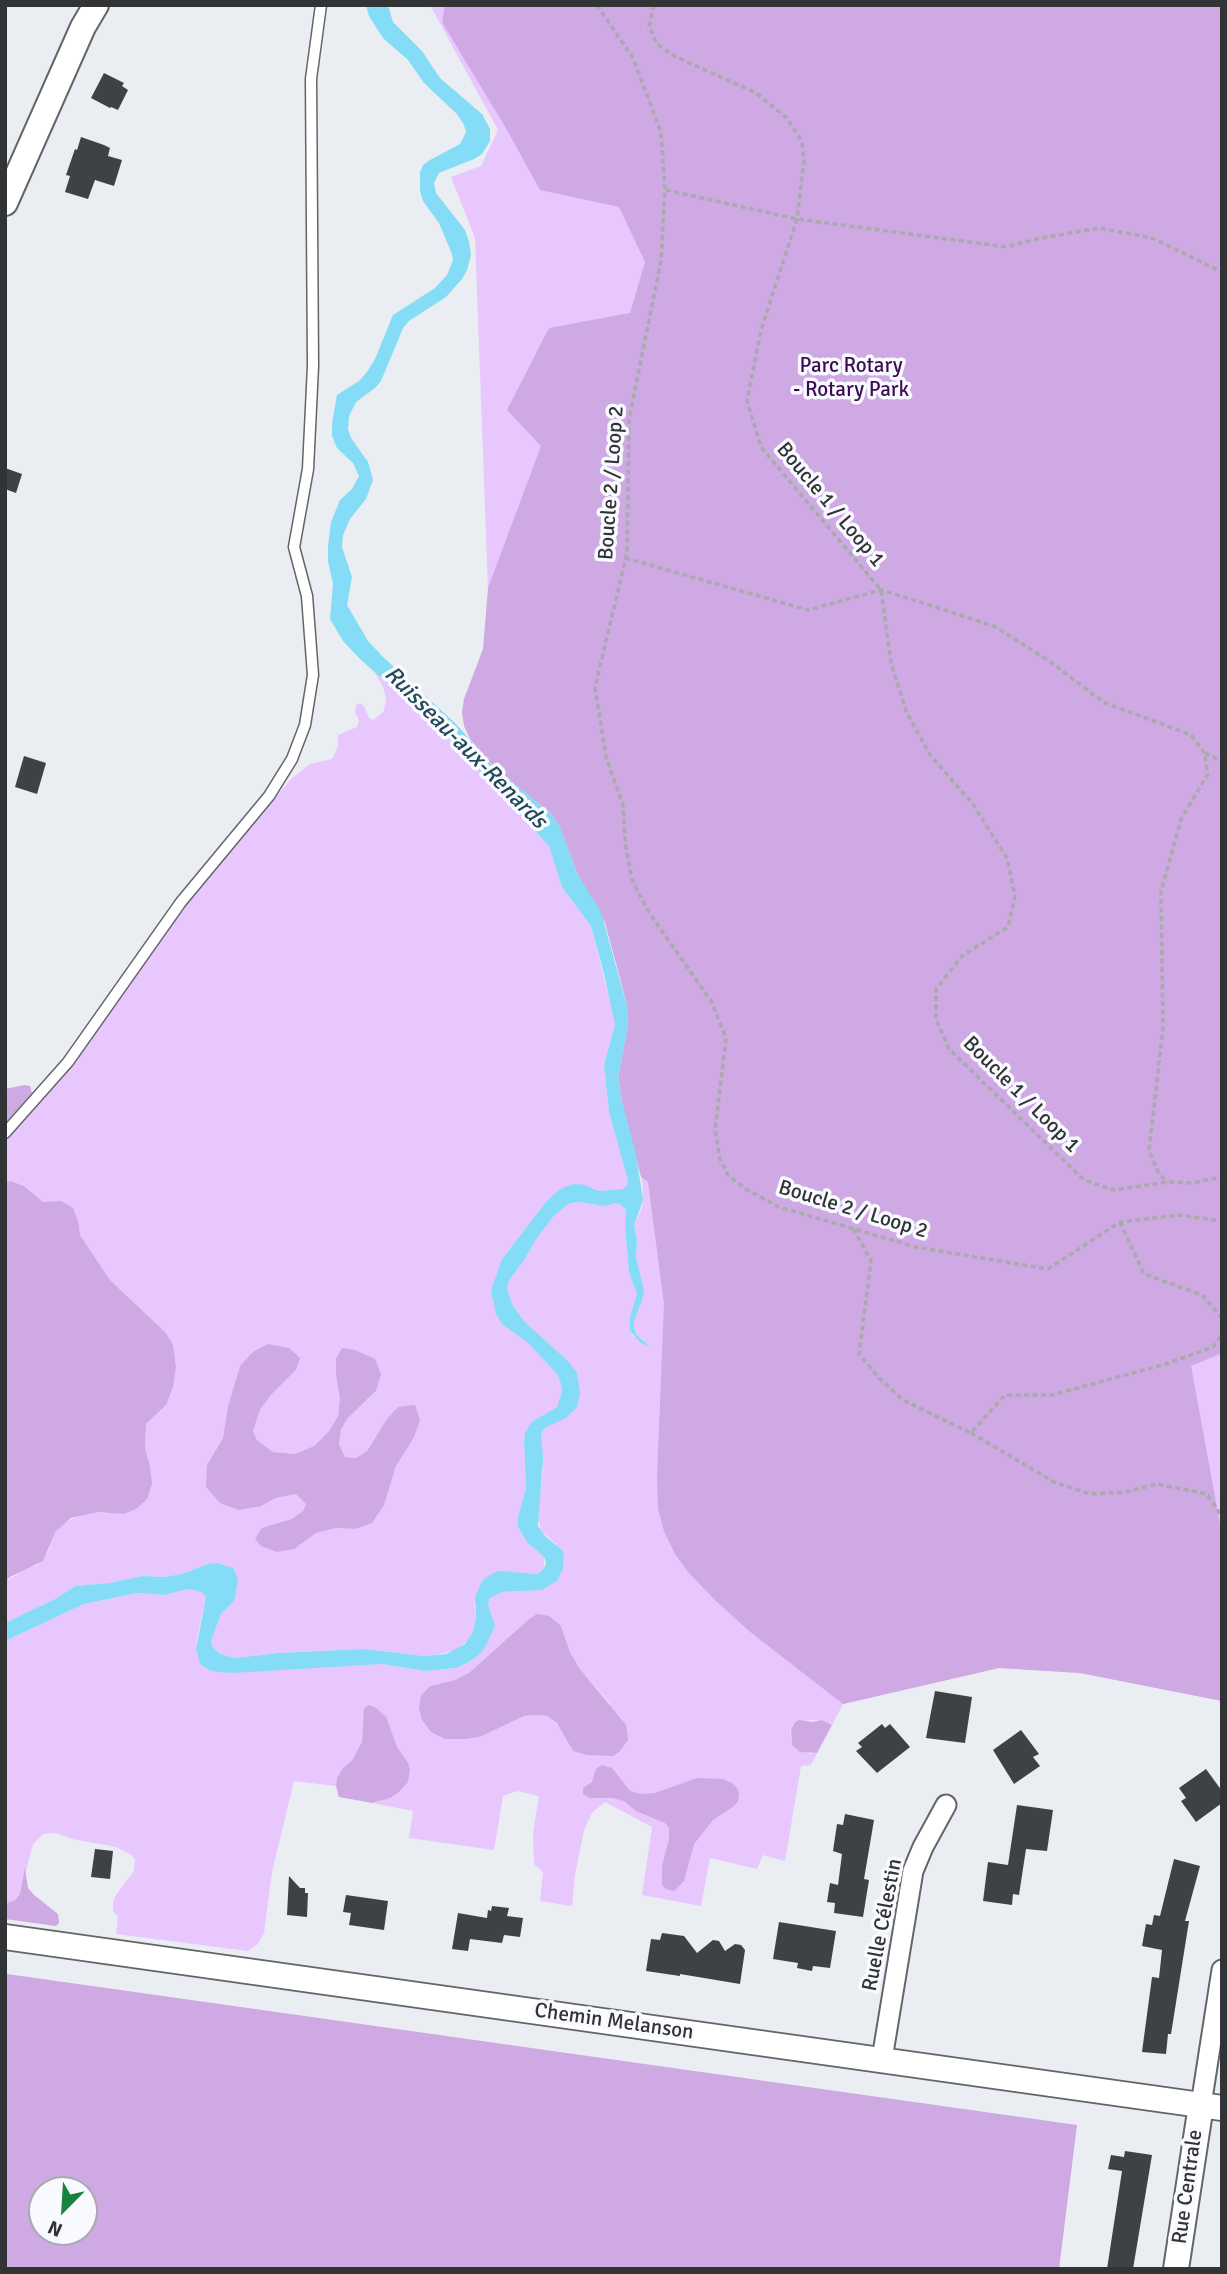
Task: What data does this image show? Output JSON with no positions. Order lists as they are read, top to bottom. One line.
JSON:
{"streets":{"street":["Ruelle Célestin","Chemin Melanson","Rue Centrale"],"path":["Boucle 2 / Loop 2","Boucle 1 / Loop 1"]},"crossings":[["Ruelle Célestin","Chemin Melanson"],["Chemin Melanson","Rue Centrale"]],"water":["Ruisseau-aux-Renards"],"parks":["Parc Rotary - Rotary Park"],"north":"bottom left"}
